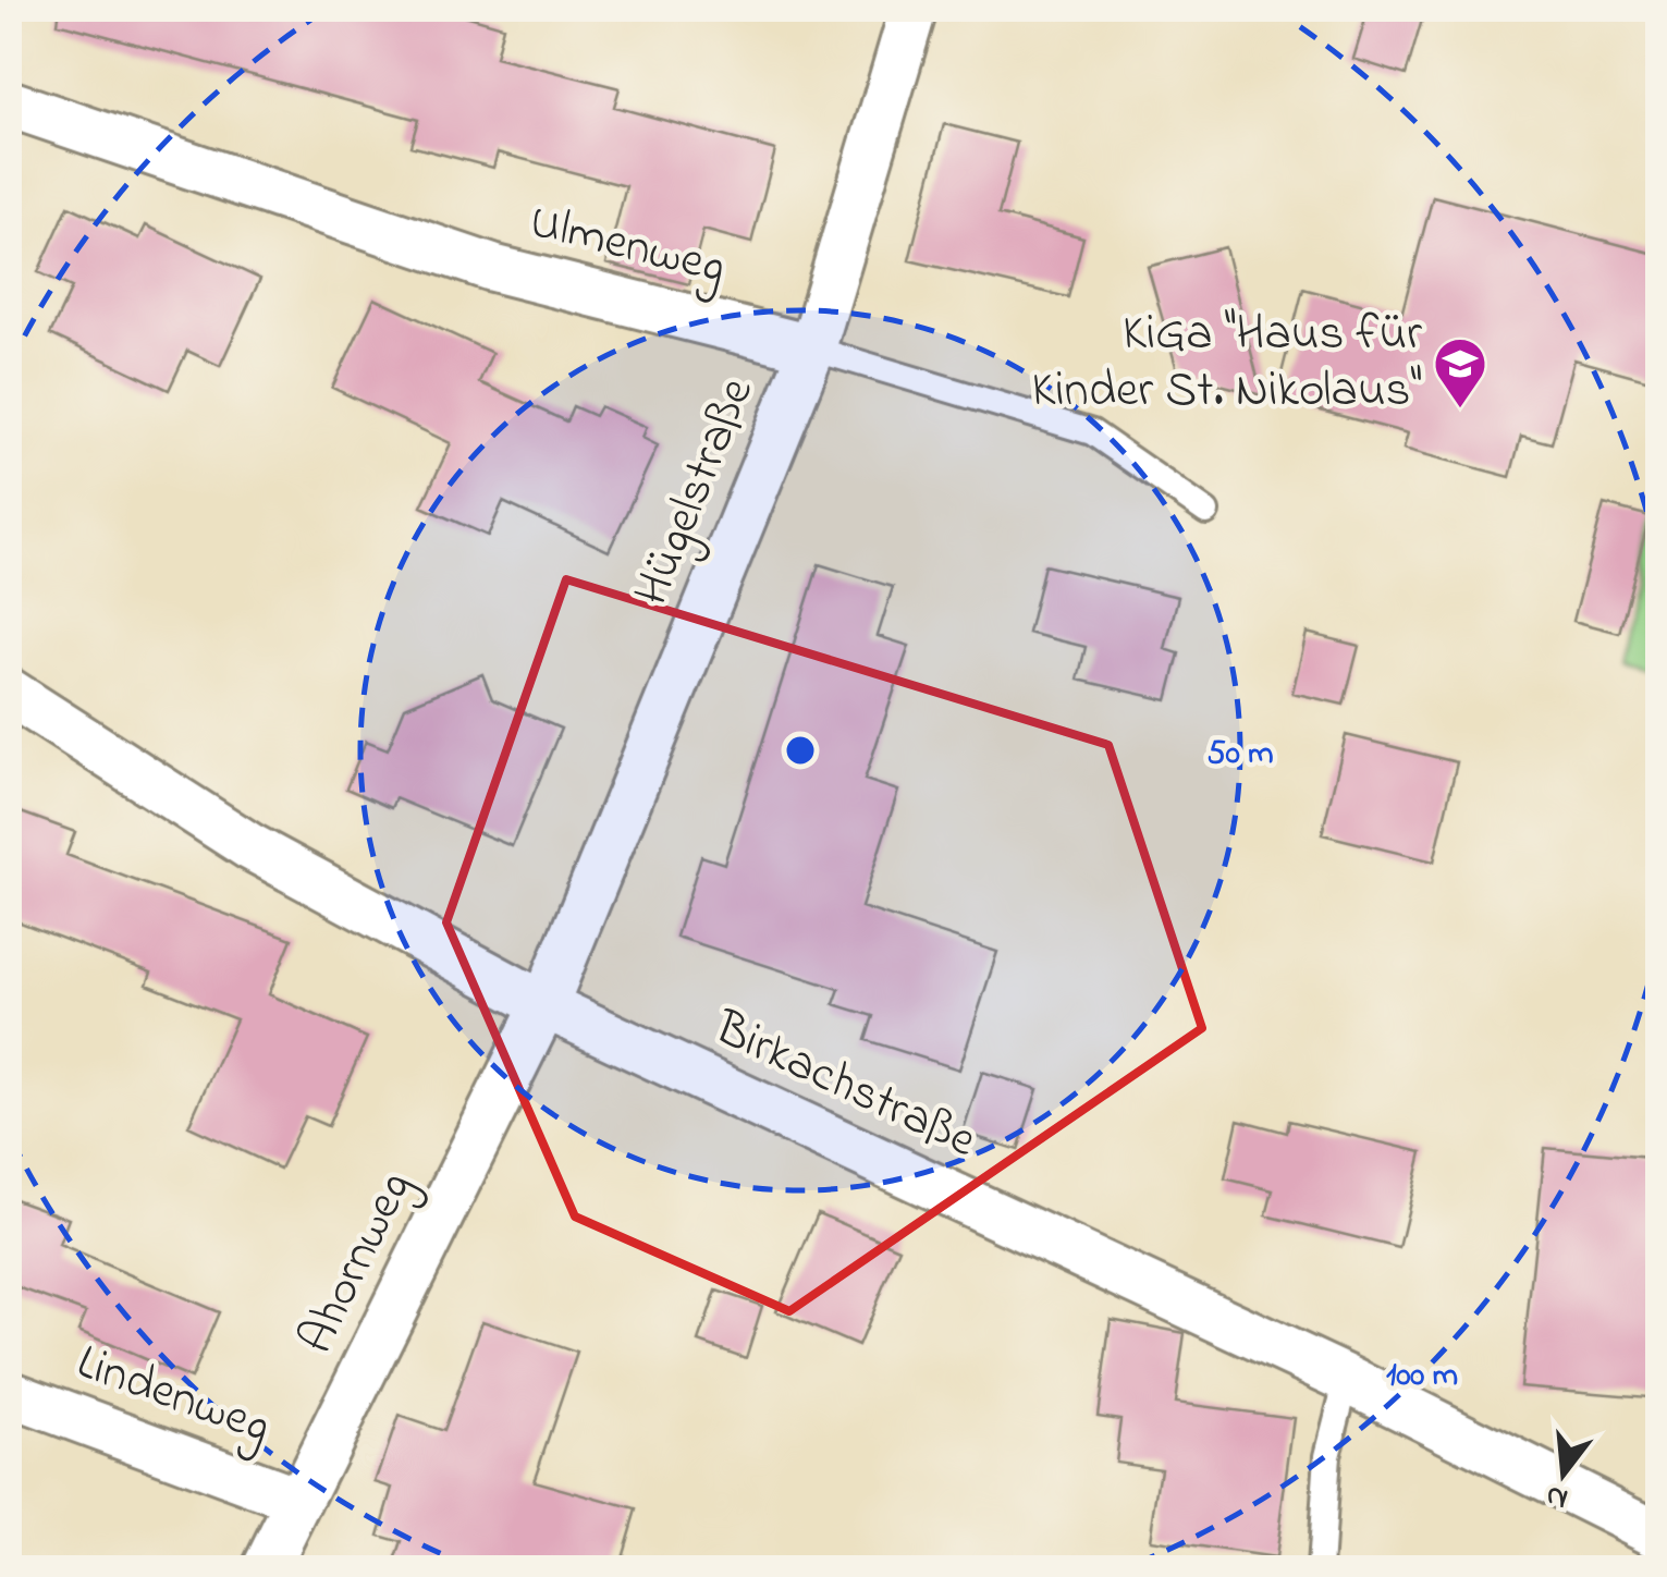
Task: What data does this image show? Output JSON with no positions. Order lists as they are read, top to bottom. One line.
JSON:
{"streets":{"street":["Ulmenweg","Hügelstraße","Birkachstraße","Ahornweg","Lindenweg"]},"crossings":[["Ulmenweg","Hügelstraße"],["Hügelstraße","Birkachstraße"],["Hügelstraße","Ahornweg"],["Birkachstraße","Ahornweg"],["Ahornweg","Lindenweg"]],"places":{"school or university":["KiGa \"Haus für Kinder St. Nikolaus\""]},"north":"bottom","rings":["50 m","100 m"]}
